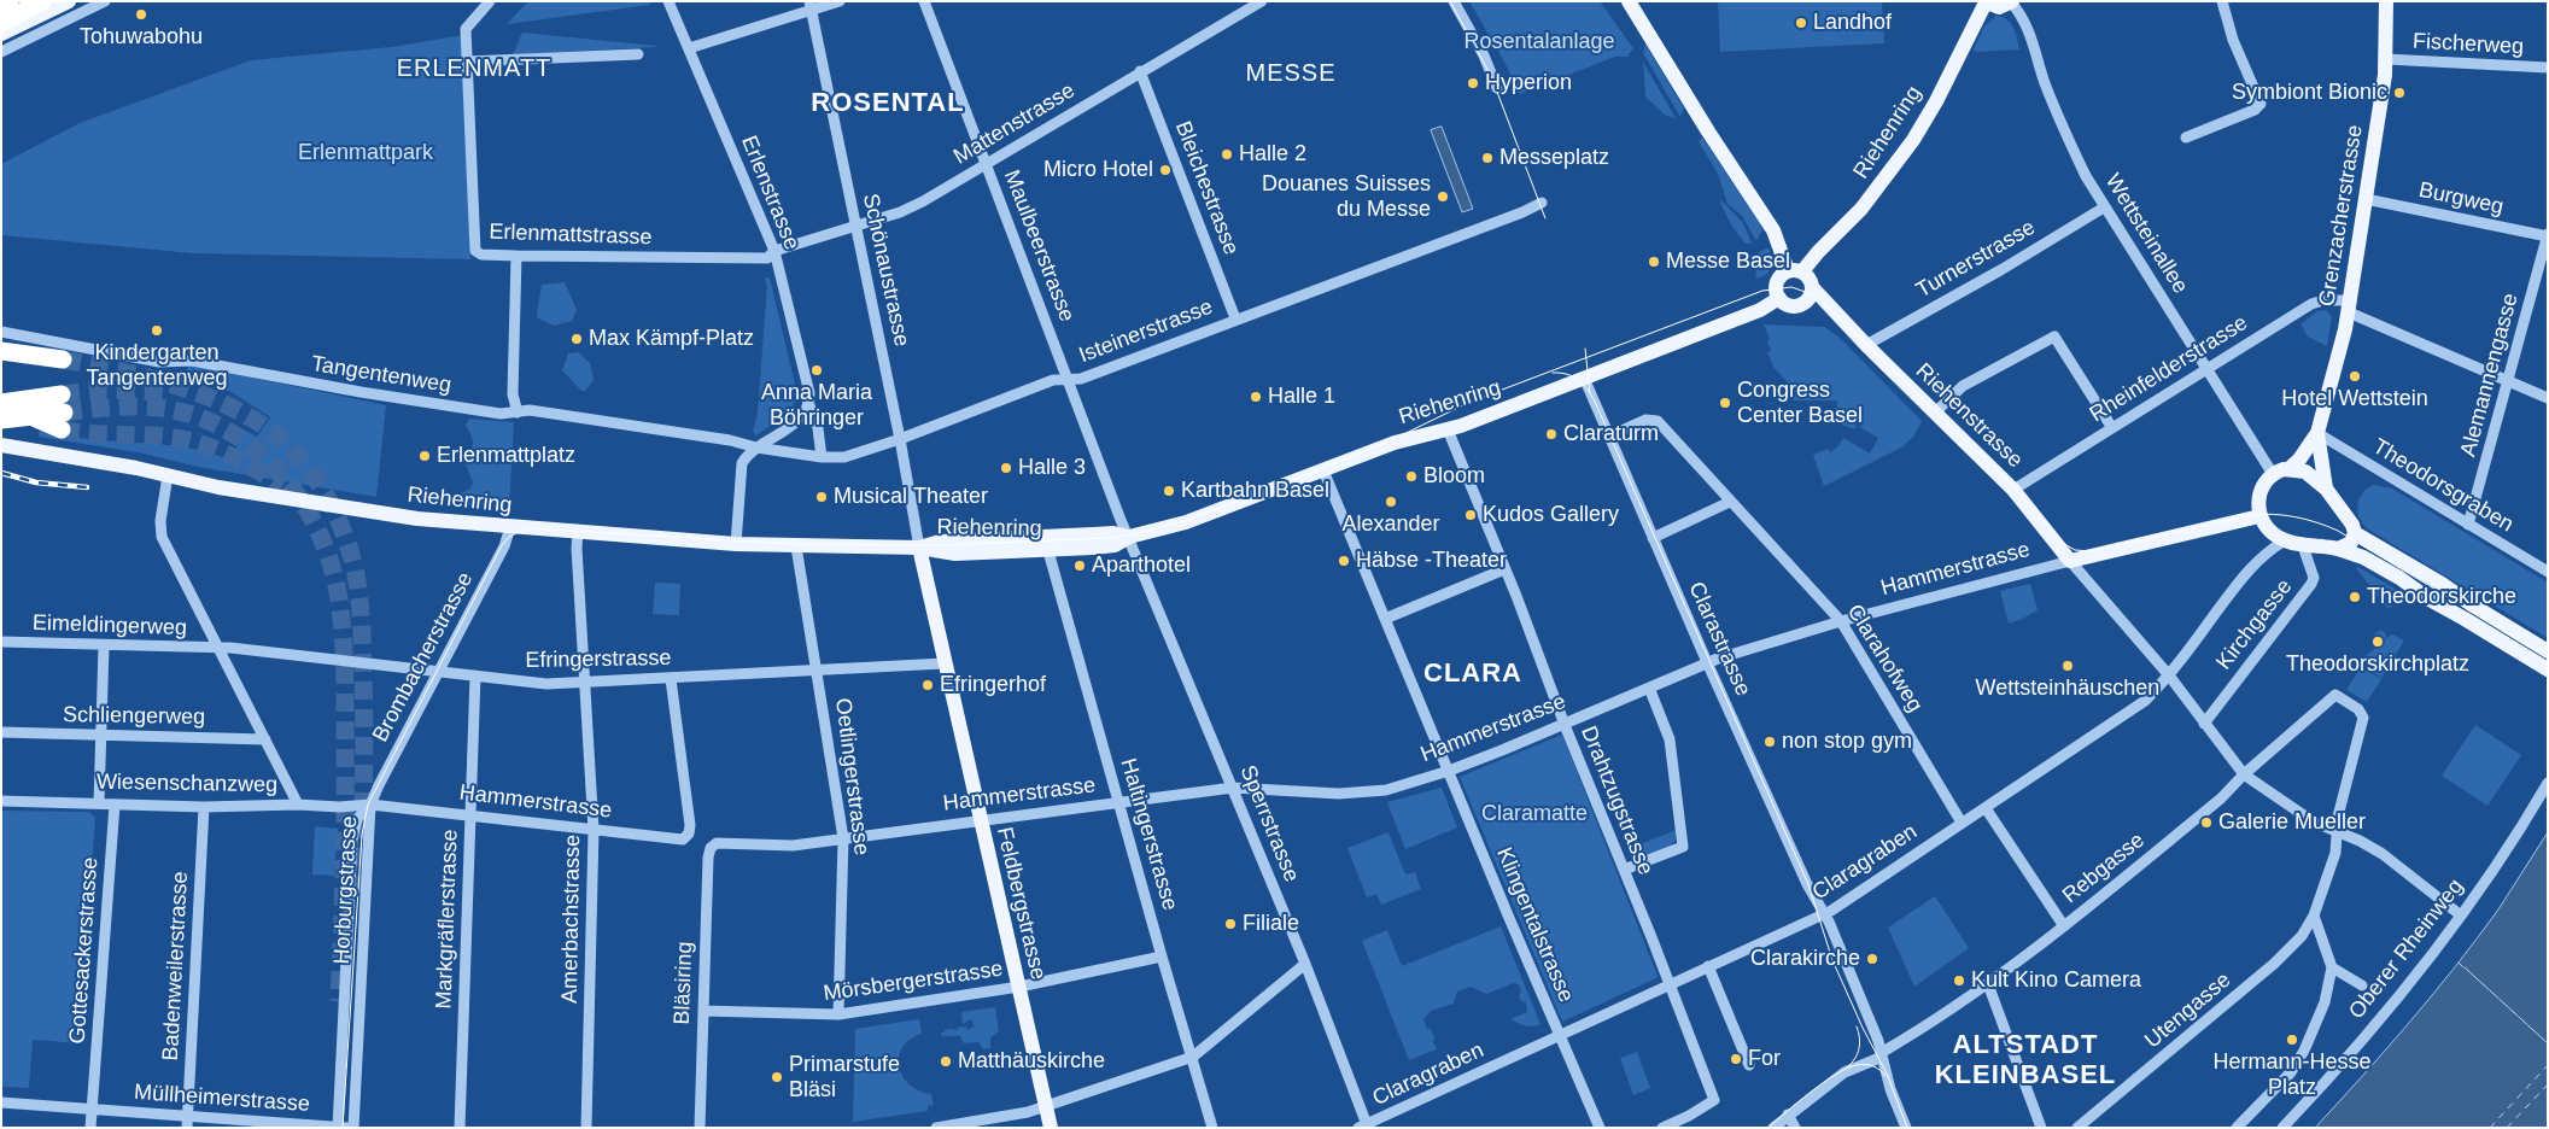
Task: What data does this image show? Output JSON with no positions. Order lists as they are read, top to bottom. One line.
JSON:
{"streets":{"main road":["Riehenring","Grenzacherstrasse","Wettsteinallee","Riehenstrasse","Hammerstrasse","Feldbergstrasse"],"street":["Fischerweg","Mattenstrasse","Bleichestrasse","Erlenstrasse","Burgweg","Erlenmattstrasse","Maulbeerstrasse","Turnerstrasse","Schönaustrasse","Isteinerstrasse","Rheinfelderstrasse","Tangentenweg","Alemannengasse","Theodorsgraben","Kirchgasse","Eimeldingerweg","Clarastrasse","Brombacherstrasse","Clarahofweg","Efringerstrasse","Schliengerweg","Oetlingerstrasse","Wiesenschanzweg","Drahtzugstrasse","Sperrstrasse","Haltingerstrasse","Claragraben","Rebgasse","Horburgstrasse","Markgräflerstrasse","Amerbachstrasse","Klingentalstrasse","Oberer Rheinweg","Gottesackerstrasse","Badenweilerstrasse","Mörsbergerstrasse","Bläsiring","Utengasse","Müllheimerstrasse"]},"crossings":[["Fischerweg","Grenzacherstrasse"],["Mattenstrasse","Bleichestrasse"],["Mattenstrasse","Erlenstrasse"],["Mattenstrasse","Erlenmattstrasse"],["Mattenstrasse","Maulbeerstrasse"],["Mattenstrasse","Schönaustrasse"],["Riehenring","Wettsteinallee"],["Riehenring","Maulbeerstrasse"],["Riehenring","Schönaustrasse"],["Riehenring","Riehenstrasse"],["Riehenring","Clarastrasse"],["Riehenring","Brombacherstrasse"],["Riehenring","Oetlingerstrasse"],["Riehenring","Drahtzugstrasse"],["Riehenring","Sperrstrasse"],["Riehenring","Haltingerstrasse"],["Riehenring","Feldbergstrasse"],["Riehenring","Amerbachstrasse"],["Riehenring","Klingentalstrasse"],["Bleichestrasse","Isteinerstrasse"],["Erlenstrasse","Erlenmattstrasse"],["Erlenstrasse","Isteinerstrasse"],["Burgweg","Grenzacherstrasse"],["Burgweg","Alemannengasse"],["Grenzacherstrasse","Wettsteinallee"],["Grenzacherstrasse","Rheinfelderstrasse"],["Grenzacherstrasse","Theodorsgraben"],["Grenzacherstrasse","Hammerstrasse"],["Grenzacherstrasse","Kirchgasse"],["Grenzacherstrasse","Claragraben"],["Wettsteinallee","Turnerstrasse"],["Wettsteinallee","Rheinfelderstrasse"],["Wettsteinallee","Hammerstrasse"],["Wettsteinallee","Kirchgasse"],["Wettsteinallee","Claragraben"],["Maulbeerstrasse","Isteinerstrasse"],["Maulbeerstrasse","Sperrstrasse"],["Turnerstrasse","Riehenstrasse"],["Schönaustrasse","Isteinerstrasse"],["Schönaustrasse","Feldbergstrasse"],["Isteinerstrasse","Tangentenweg"],["Rheinfelderstrasse","Riehenstrasse"],["Alemannengasse","Theodorsgraben"],["Riehenstrasse","Hammerstrasse"],["Hammerstrasse","Kirchgasse"],["Hammerstrasse","Clarastrasse"],["Hammerstrasse","Brombacherstrasse"],["Hammerstrasse","Clarahofweg"],["Hammerstrasse","Efringerstrasse"],["Hammerstrasse","Oetlingerstrasse"],["Hammerstrasse","Wiesenschanzweg"],["Hammerstrasse","Drahtzugstrasse"],["Hammerstrasse","Sperrstrasse"],["Hammerstrasse","Haltingerstrasse"],["Hammerstrasse","Claragraben"],["Hammerstrasse","Horburgstrasse"],["Hammerstrasse","Feldbergstrasse"],["Hammerstrasse","Markgräflerstrasse"],["Hammerstrasse","Amerbachstrasse"],["Hammerstrasse","Klingentalstrasse"],["Hammerstrasse","Bläsiring"],["Kirchgasse","Claragraben"],["Eimeldingerweg","Efringerstrasse"],["Clarastrasse","Clarahofweg"],["Clarastrasse","Claragraben"],["Clarastrasse","Rebgasse"],["Brombacherstrasse","Efringerstrasse"],["Brombacherstrasse","Wiesenschanzweg"],["Brombacherstrasse","Horburgstrasse"],["Clarahofweg","Claragraben"],["Efringerstrasse","Oetlingerstrasse"],["Efringerstrasse","Feldbergstrasse"],["Efringerstrasse","Markgräflerstrasse"],["Efringerstrasse","Amerbachstrasse"],["Oetlingerstrasse","Mörsbergerstrasse"],["Wiesenschanzweg","Horburgstrasse"],["Wiesenschanzweg","Gottesackerstrasse"],["Wiesenschanzweg","Badenweilerstrasse"],["Drahtzugstrasse","Claragraben"],["Sperrstrasse","Claragraben"],["Haltingerstrasse","Mörsbergerstrasse"],["Claragraben","Klingentalstrasse"],["Rebgasse","Utengasse"],["Horburgstrasse","Müllheimerstrasse"],["Feldbergstrasse","Mörsbergerstrasse"],["Gottesackerstrasse","Müllheimerstrasse"],["Badenweilerstrasse","Müllheimerstrasse"],["Mörsbergerstrasse","Bläsiring"]],"districts":["ERLENMATT","MESSE","ROSENTAL","CLARA","ALTSTADT KLEINBASEL"],"parks":["Rosentalanlage","Erlenmattpark","Claramatte"],"places":["Tohuwabohu","Landhof","Hyperion","Symbiont Bionic","Halle 2","Messeplatz","Micro Hotel","Douanes Suisses du Messe","Messe Basel","Kindergarten Tangentenweg","Max Kämpf-Platz","Anna Maria Böhringer","Hotel Wettstein","Halle 1","Congress Center Basel","Claraturm","Erlenmattplatz","Halle 3","Bloom","Kartbahn Basel","Musical Theater","Alexander","Kudos Gallery","Häbse -Theater","Aparthotel","Theodorskirche","Theodorskirchplatz","Wettsteinhäuschen","Efringerhof","non stop gym","Galerie Mueller","Filiale","Clarakirche","Kult Kino Camera","Hermann-Hesse Platz","For","Matthäuskirche","Primarstufe Bläsi"]}
